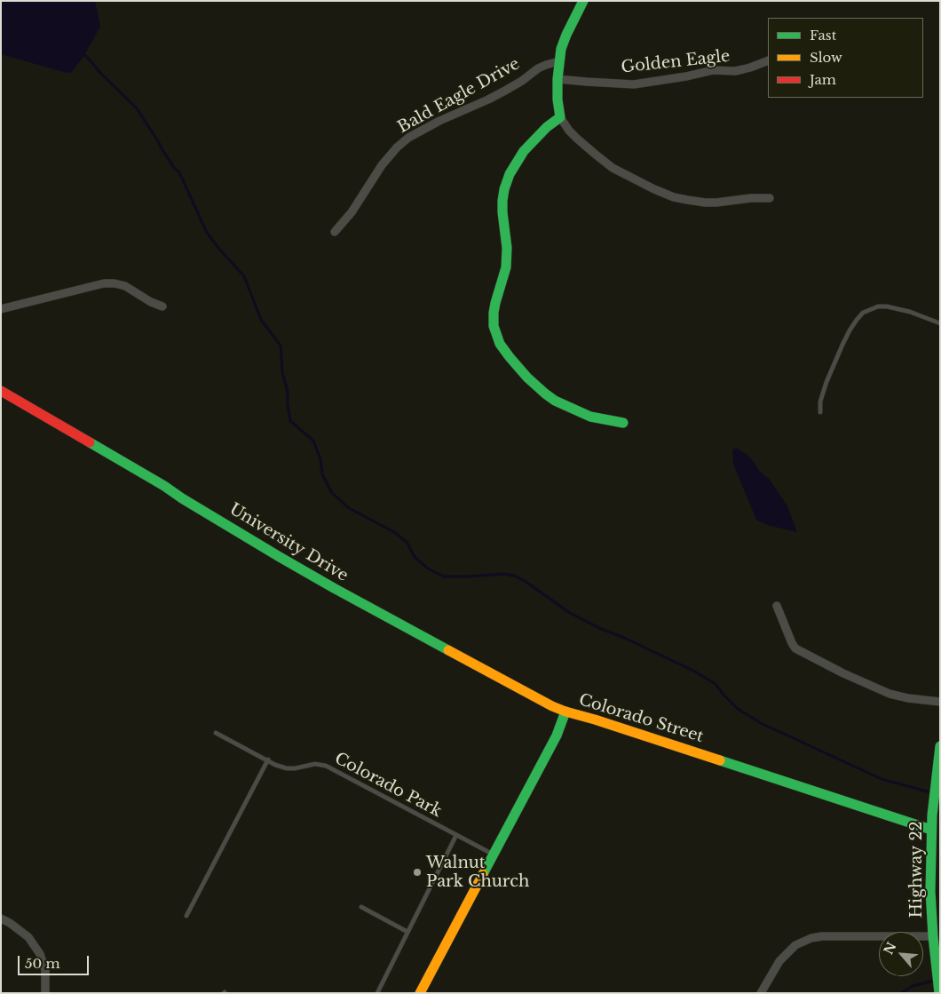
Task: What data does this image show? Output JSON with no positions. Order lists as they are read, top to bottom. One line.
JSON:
{"streets":{"street":["Golden Eagle","Bald Eagle Drive","University Drive","Colorado Street","Highway 22"],"lane":["Colorado Park"]},"crossings":[["University Drive","Colorado Street"],["Colorado Street","Colorado Park"],["Colorado Street","Highway 22"]],"places":["Walnut Park Church"],"legend":["Fast","Slow","Jam"],"scale_bar":"50 m","north":"top left"}
